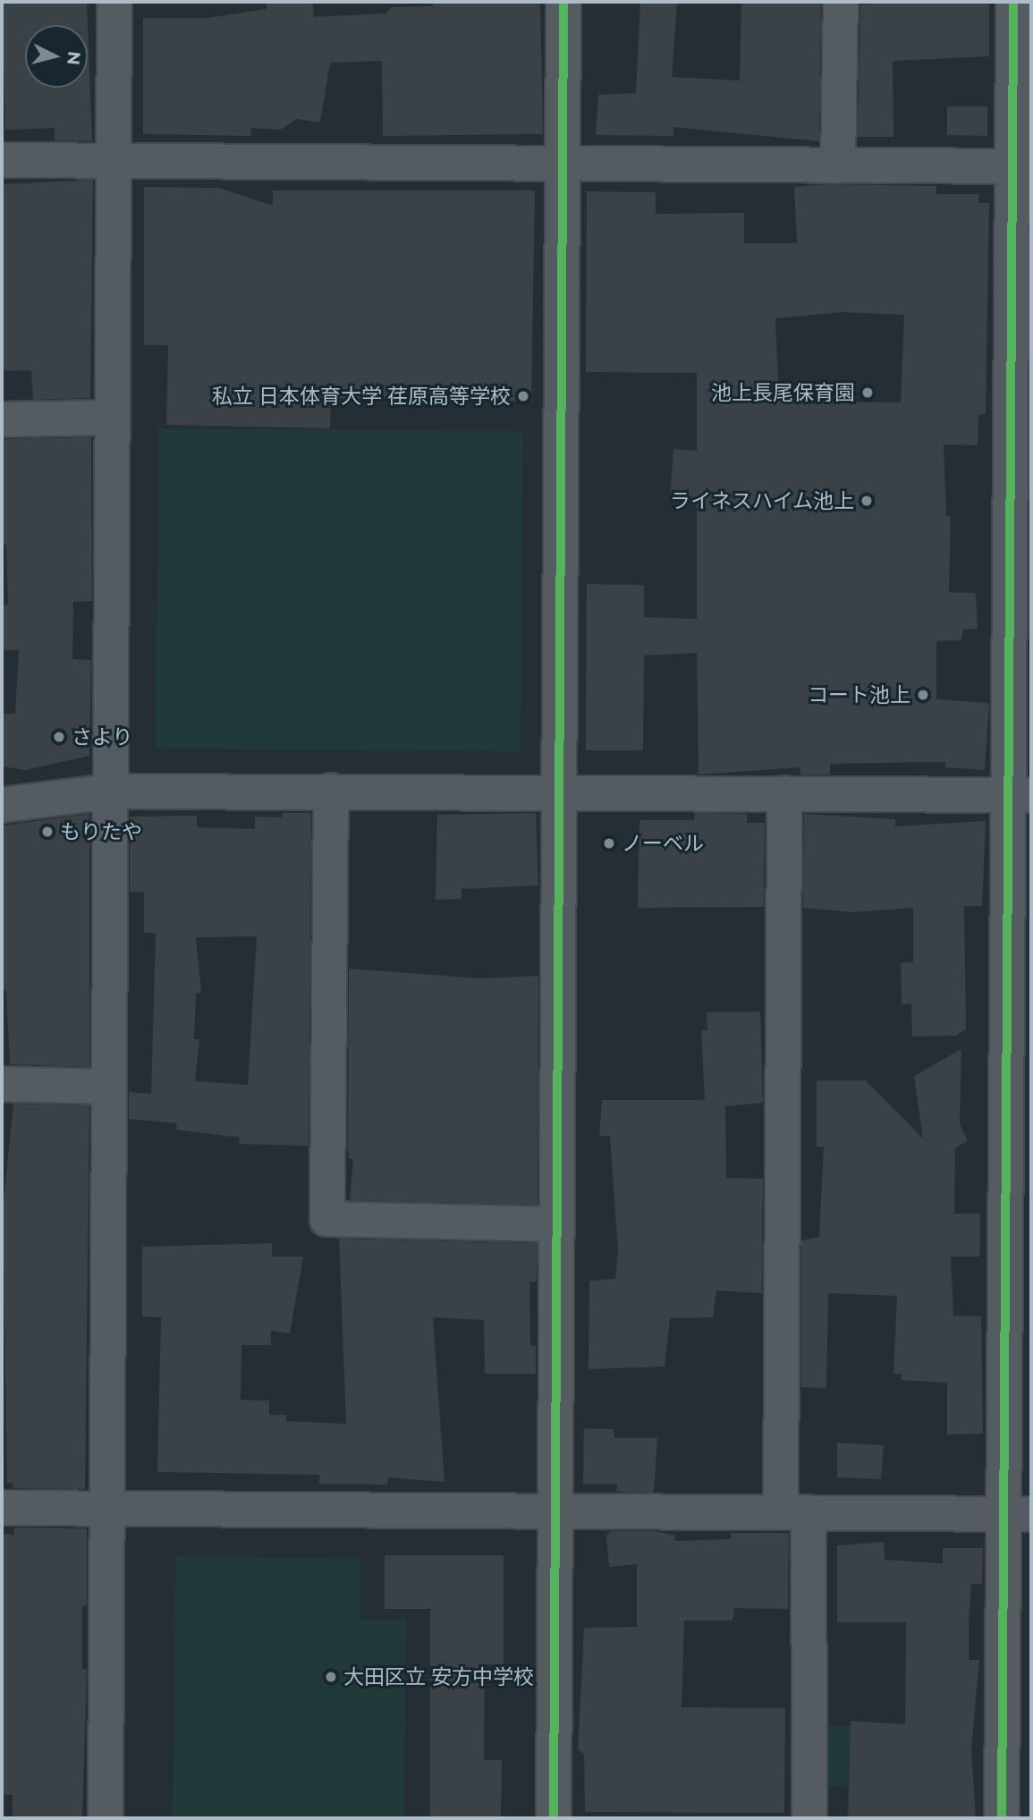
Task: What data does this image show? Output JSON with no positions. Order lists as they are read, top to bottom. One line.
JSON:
{"places":["池上長尾保育園","私立 日本体育大学 荏原高等学校","ライネスハイム池上","コート池上","さより","もりたや","ノーベル","大田区立 安方中学校"],"north":"right"}
